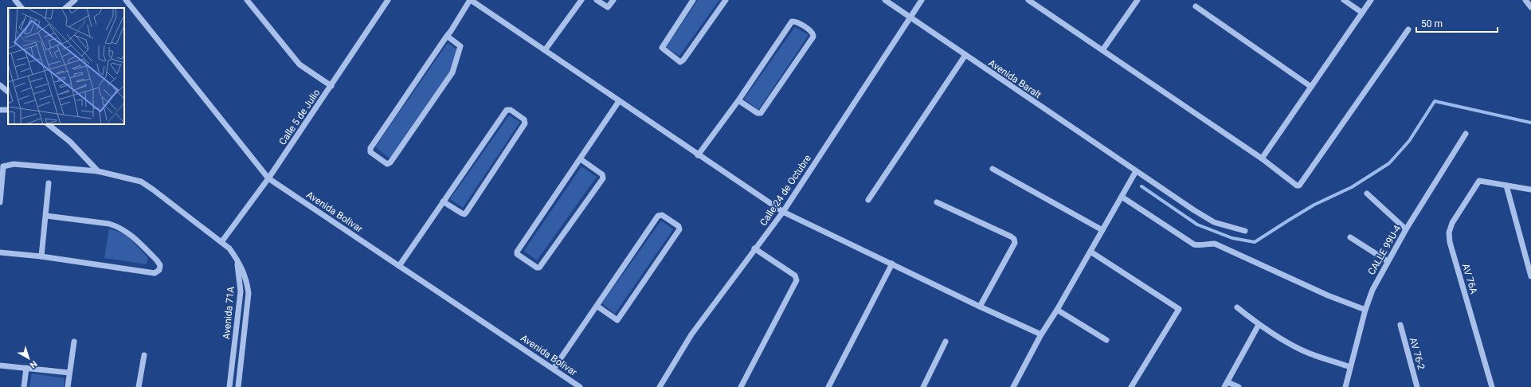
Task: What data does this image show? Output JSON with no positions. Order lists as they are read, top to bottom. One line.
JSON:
{"streets":{"street":["Avenida Baralt","Calle 5 de Julio","Calle 24 de Octubre","Avenida Bolivar","CALLE 99U-4","AV 76A","Avenida 71A","AV 76-2"]},"crossings":[["Avenida Baralt","Calle 24 de Octubre"],["Calle 5 de Julio","Avenida Bolivar"]],"scale_bar":"50 m","north":"bottom right"}
